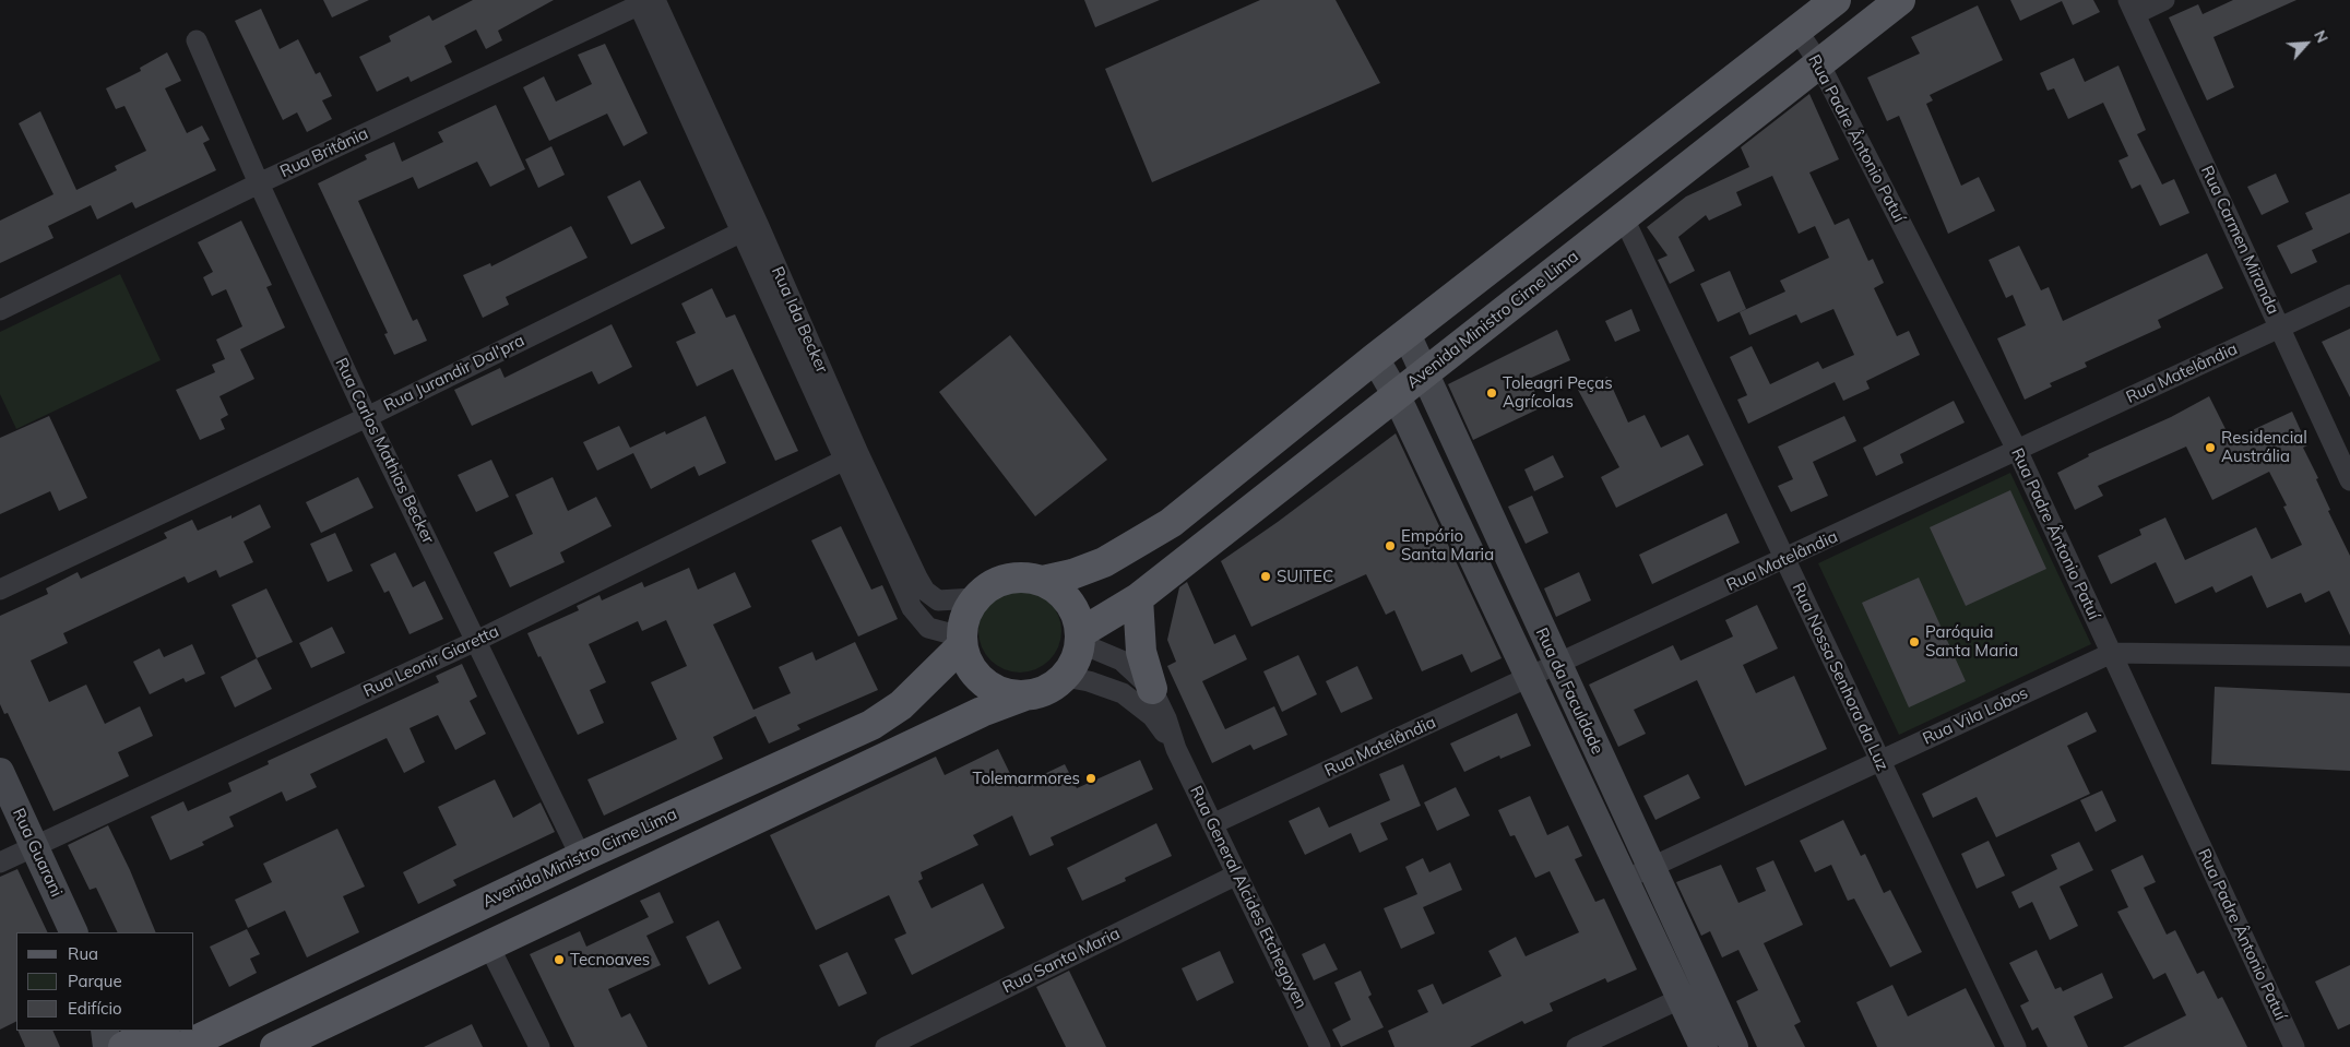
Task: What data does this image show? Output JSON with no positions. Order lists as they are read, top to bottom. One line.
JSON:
{"streets":{"main road":["Avenida Ministro Cirne Lima"],"street":["Rua Padre Ântonio Patuí","Rua Britânia","Rua Carmen Miranda","Rua Ida Becker","Rua Jurandir Dal'pra","Rua Matelândia","Rua Carlos Mathias Becker","Rua Leonir Giaretta","Rua Nossa Senhora da Luz","Rua da Faculdade","Rua Vila Lobos","Rua Guarani","Rua General Alcides Etchegoyen","Rua Santa Maria"]},"crossings":[["Rua Padre Ântonio Patuí","Avenida Ministro Cirne Lima"],["Rua Padre Ântonio Patuí","Rua Matelândia"],["Rua Padre Ântonio Patuí","Rua Vila Lobos"],["Rua Britânia","Rua Ida Becker"],["Rua Britânia","Rua Carlos Mathias Becker"],["Rua Carmen Miranda","Rua Matelândia"],["Rua Ida Becker","Avenida Ministro Cirne Lima"],["Rua Ida Becker","Rua Jurandir Dal'pra"],["Rua Ida Becker","Rua Leonir Giaretta"],["Rua Ida Becker","Rua General Alcides Etchegoyen"],["Avenida Ministro Cirne Lima","Rua Carlos Mathias Becker"],["Avenida Ministro Cirne Lima","Rua Nossa Senhora da Luz"],["Avenida Ministro Cirne Lima","Rua da Faculdade"],["Avenida Ministro Cirne Lima","Rua General Alcides Etchegoyen"],["Rua Jurandir Dal'pra","Rua Carlos Mathias Becker"],["Rua Matelândia","Rua Nossa Senhora da Luz"],["Rua Matelândia","Rua da Faculdade"],["Rua Matelândia","Rua General Alcides Etchegoyen"],["Rua Carlos Mathias Becker","Rua Leonir Giaretta"],["Rua Leonir Giaretta","Rua Guarani"],["Rua Nossa Senhora da Luz","Rua Vila Lobos"],["Rua da Faculdade","Rua Vila Lobos"],["Rua General Alcides Etchegoyen","Rua Santa Maria"]],"places":["Toleagri Peças Agrícolas","Residencial Austrália","Empório Santa Maria","SUITEC","Paróquia Santa Maria","Tolemarmores","Tecnoaves"],"legend":["Rua","Parque","Edifício"],"north":"top right"}
